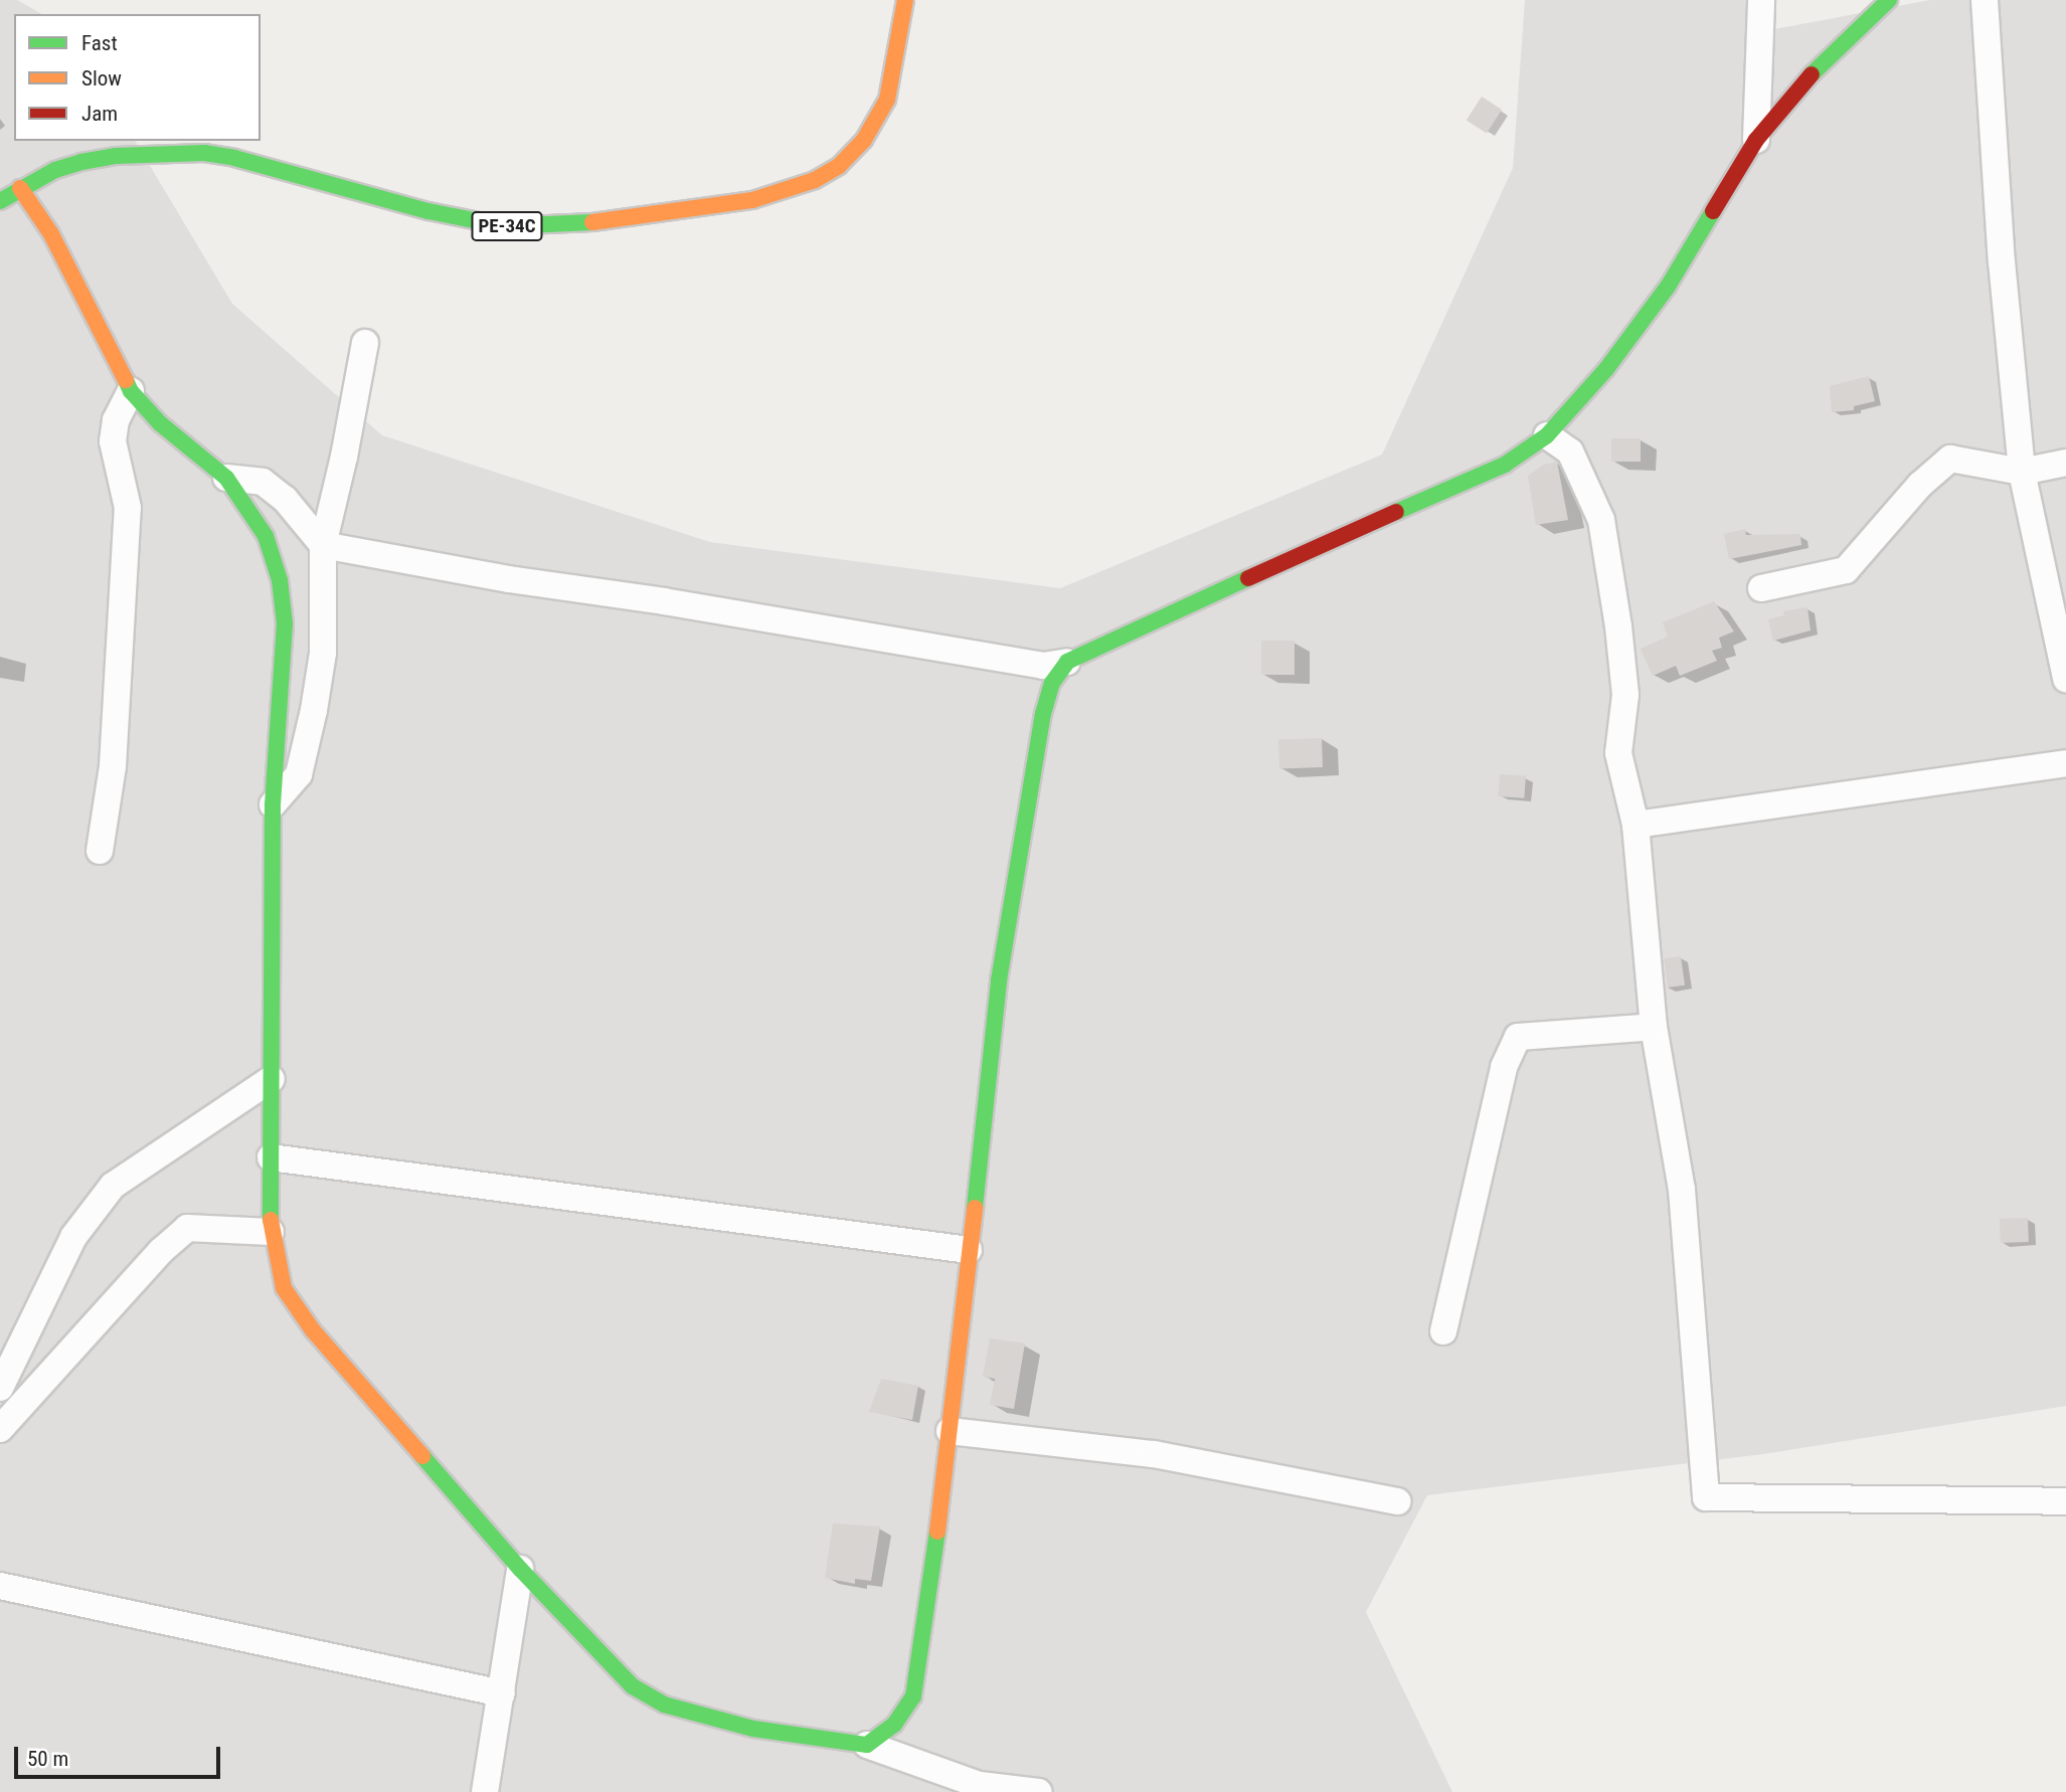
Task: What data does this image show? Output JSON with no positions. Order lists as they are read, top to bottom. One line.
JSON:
{"streets":{"street":["PE-34C"]},"legend":["Fast","Slow","Jam"],"scale_bar":"50 m"}
